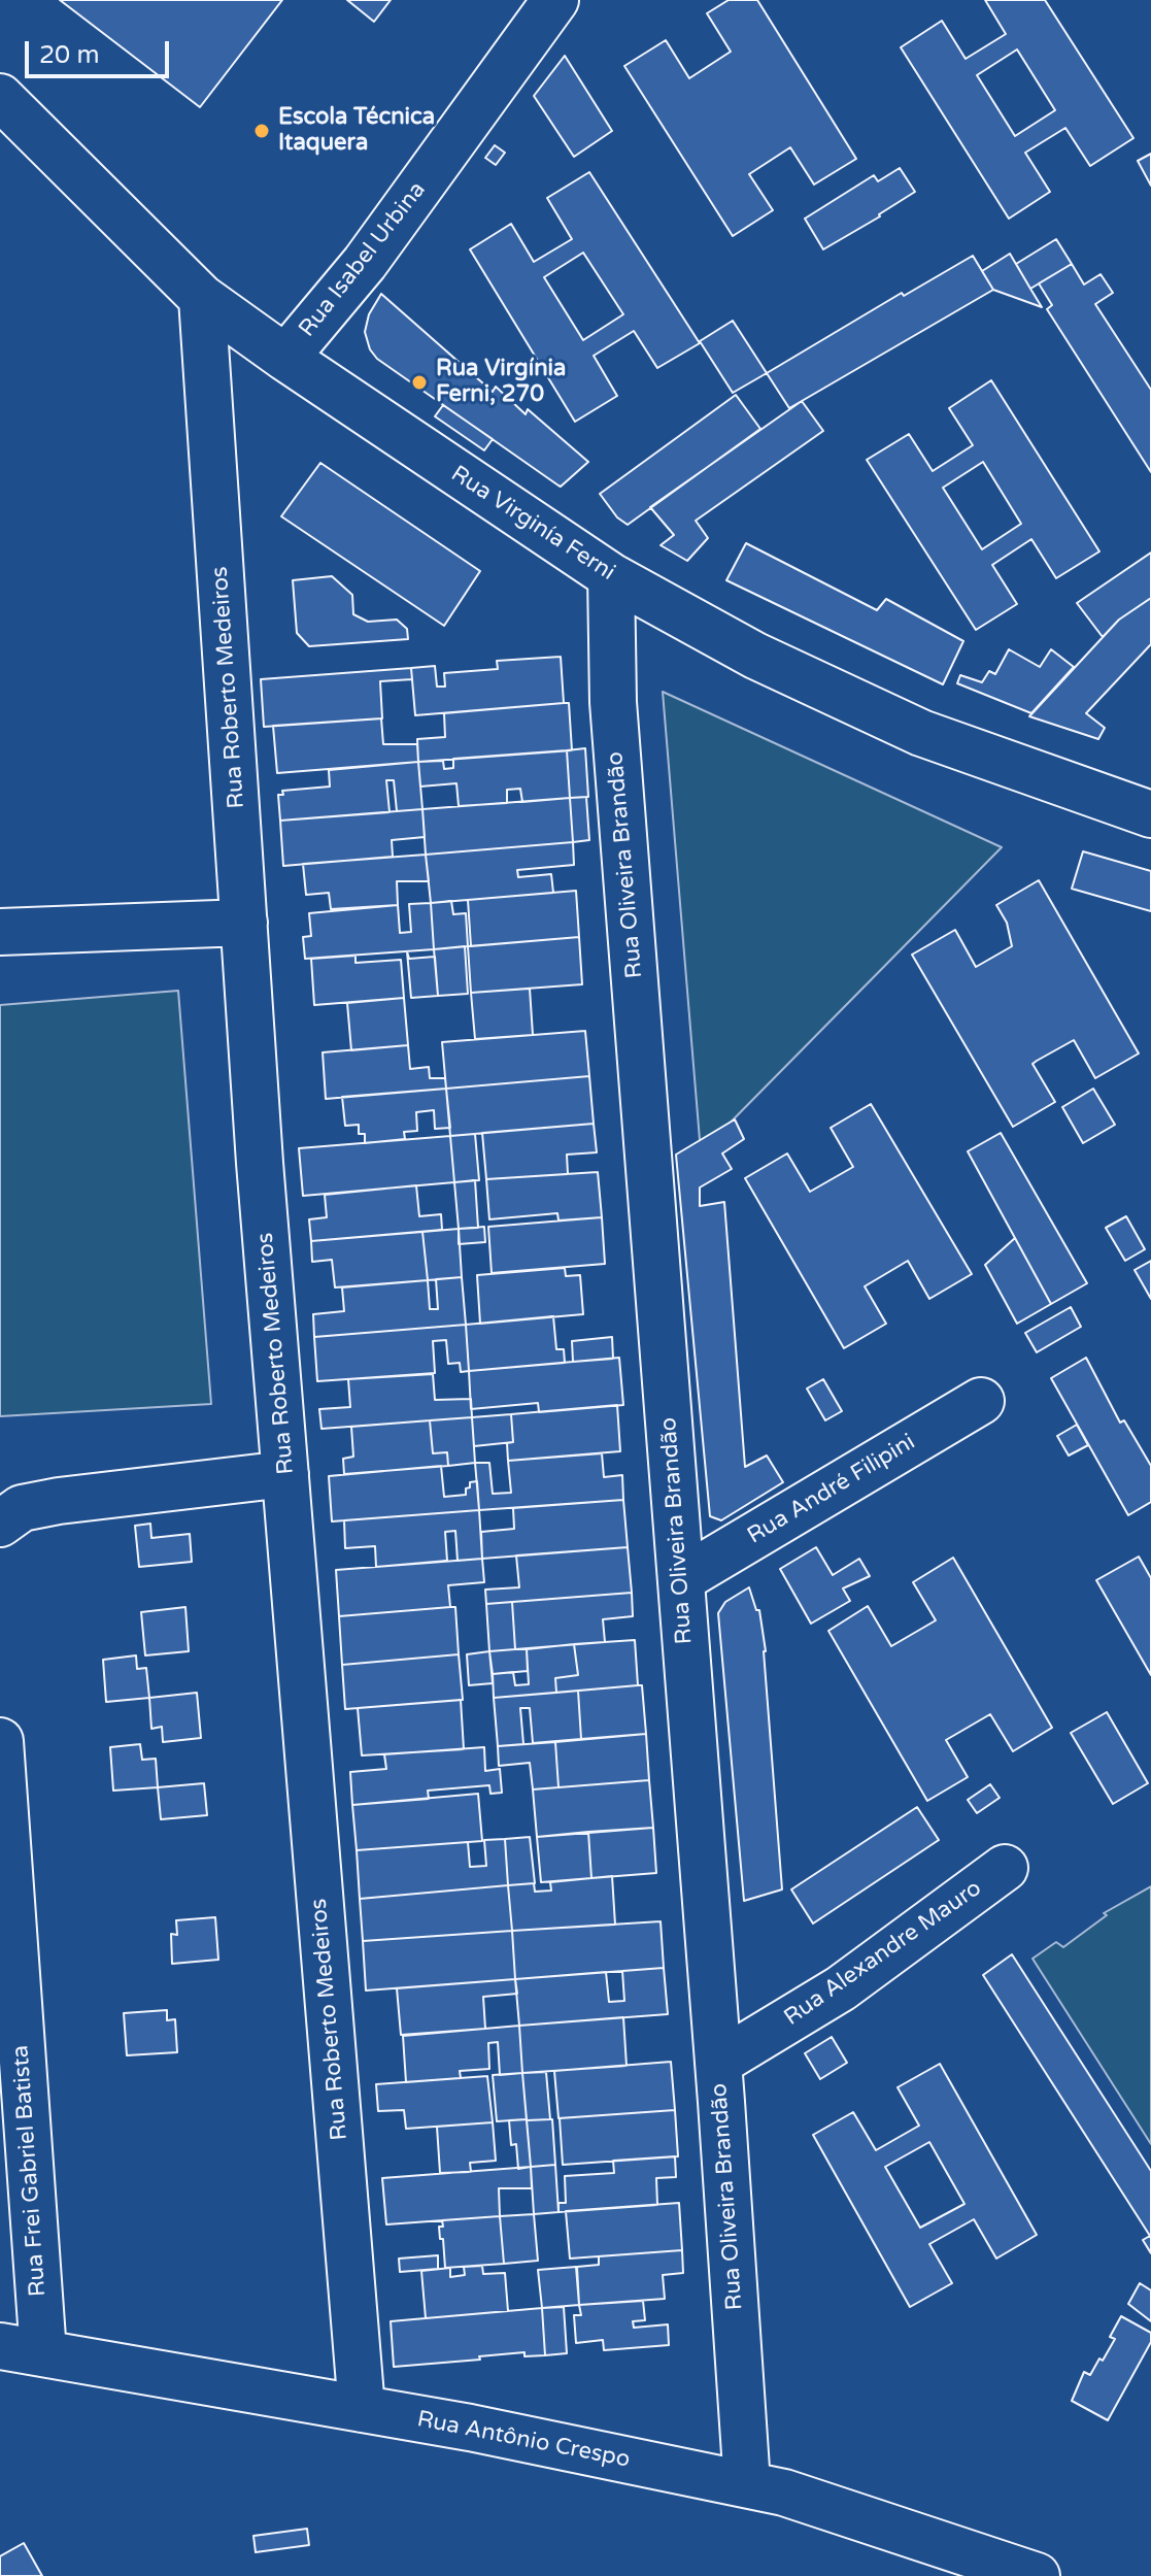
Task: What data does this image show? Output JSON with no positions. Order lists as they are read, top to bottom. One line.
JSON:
{"streets":{"street":["Rua Isabel Urbina","Rua Virginía Ferni","Rua Roberto Medeiros","Rua Oliveira Brandão","Rua André Filipini","Rua Alexandre Mauro","Rua Frei Gabriel Batista","Rua Antônio Crespo"]},"crossings":[["Rua Isabel Urbina","Rua Virginía Ferni"],["Rua Virginía Ferni","Rua Roberto Medeiros"],["Rua Virginía Ferni","Rua Oliveira Brandão"],["Rua Roberto Medeiros","Rua Antônio Crespo"],["Rua Oliveira Brandão","Rua André Filipini"],["Rua Oliveira Brandão","Rua Alexandre Mauro"],["Rua Oliveira Brandão","Rua Antônio Crespo"],["Rua Frei Gabriel Batista","Rua Antônio Crespo"]],"places":["Escola Técnica Itaquera","Rua Virgínia Ferni, 270"],"scale_bar":"20 m"}
